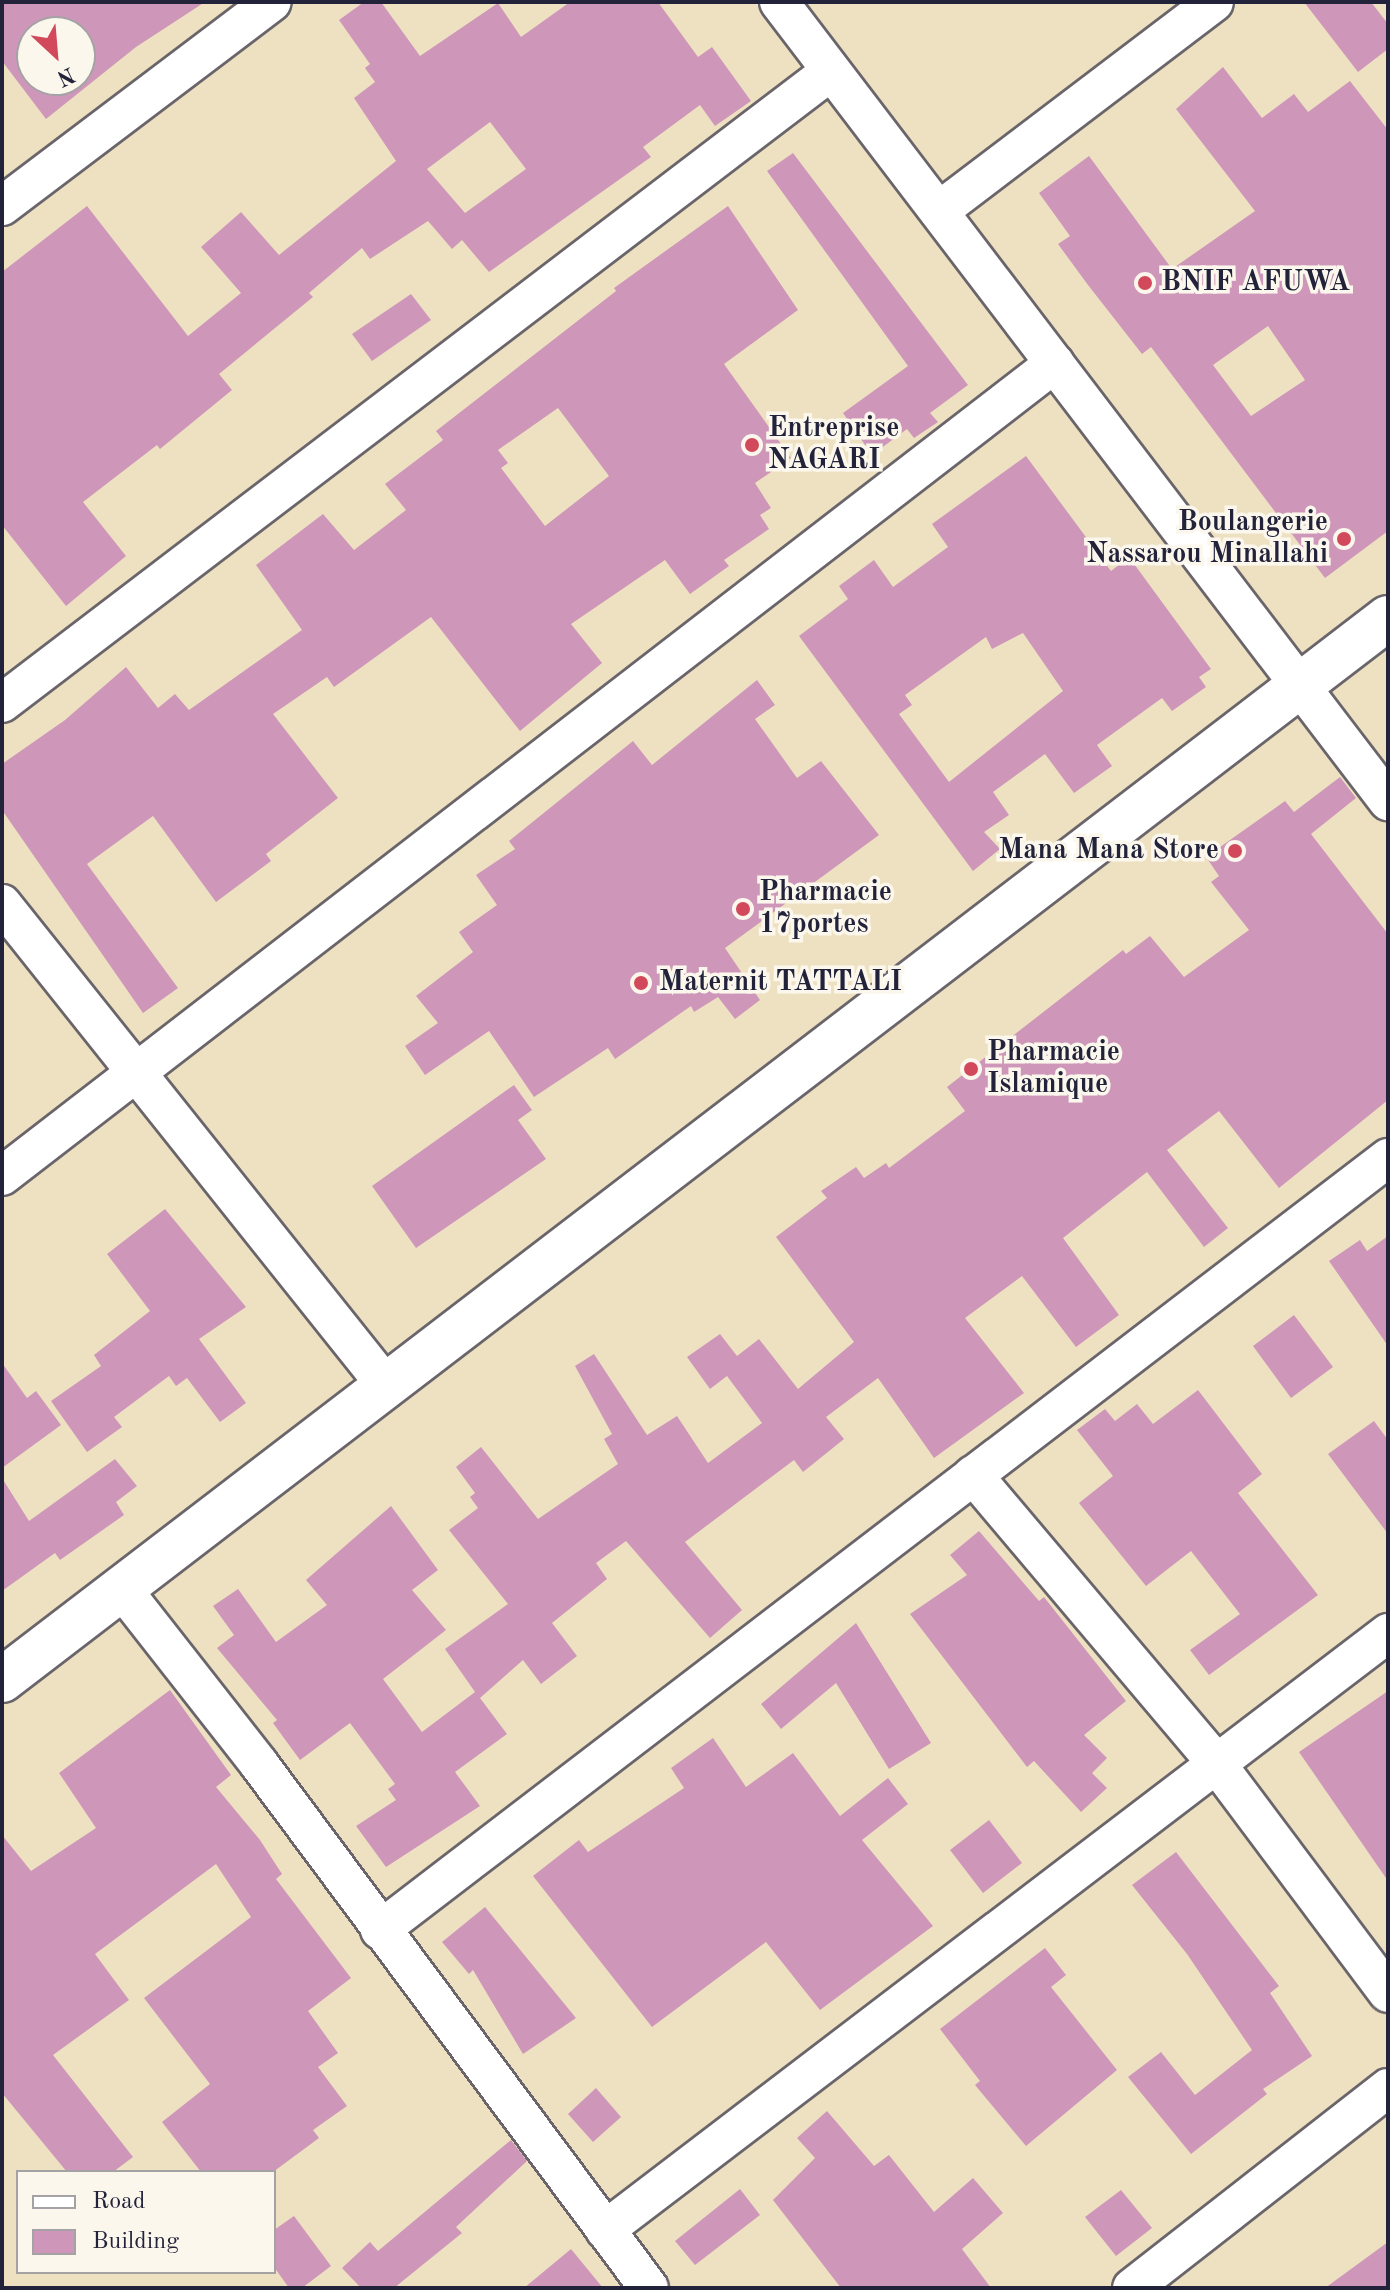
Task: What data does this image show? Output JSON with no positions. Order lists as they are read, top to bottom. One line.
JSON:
{"places":["BNIF AFUWA","Entreprise NAGARI","Boulangerie Nassarou Minallahi","Mana Mana Store","Pharmacie 17portes","Maternit TATTALI","Pharmacie Islamique"],"legend":["Road","Building"],"north":"bottom right"}
